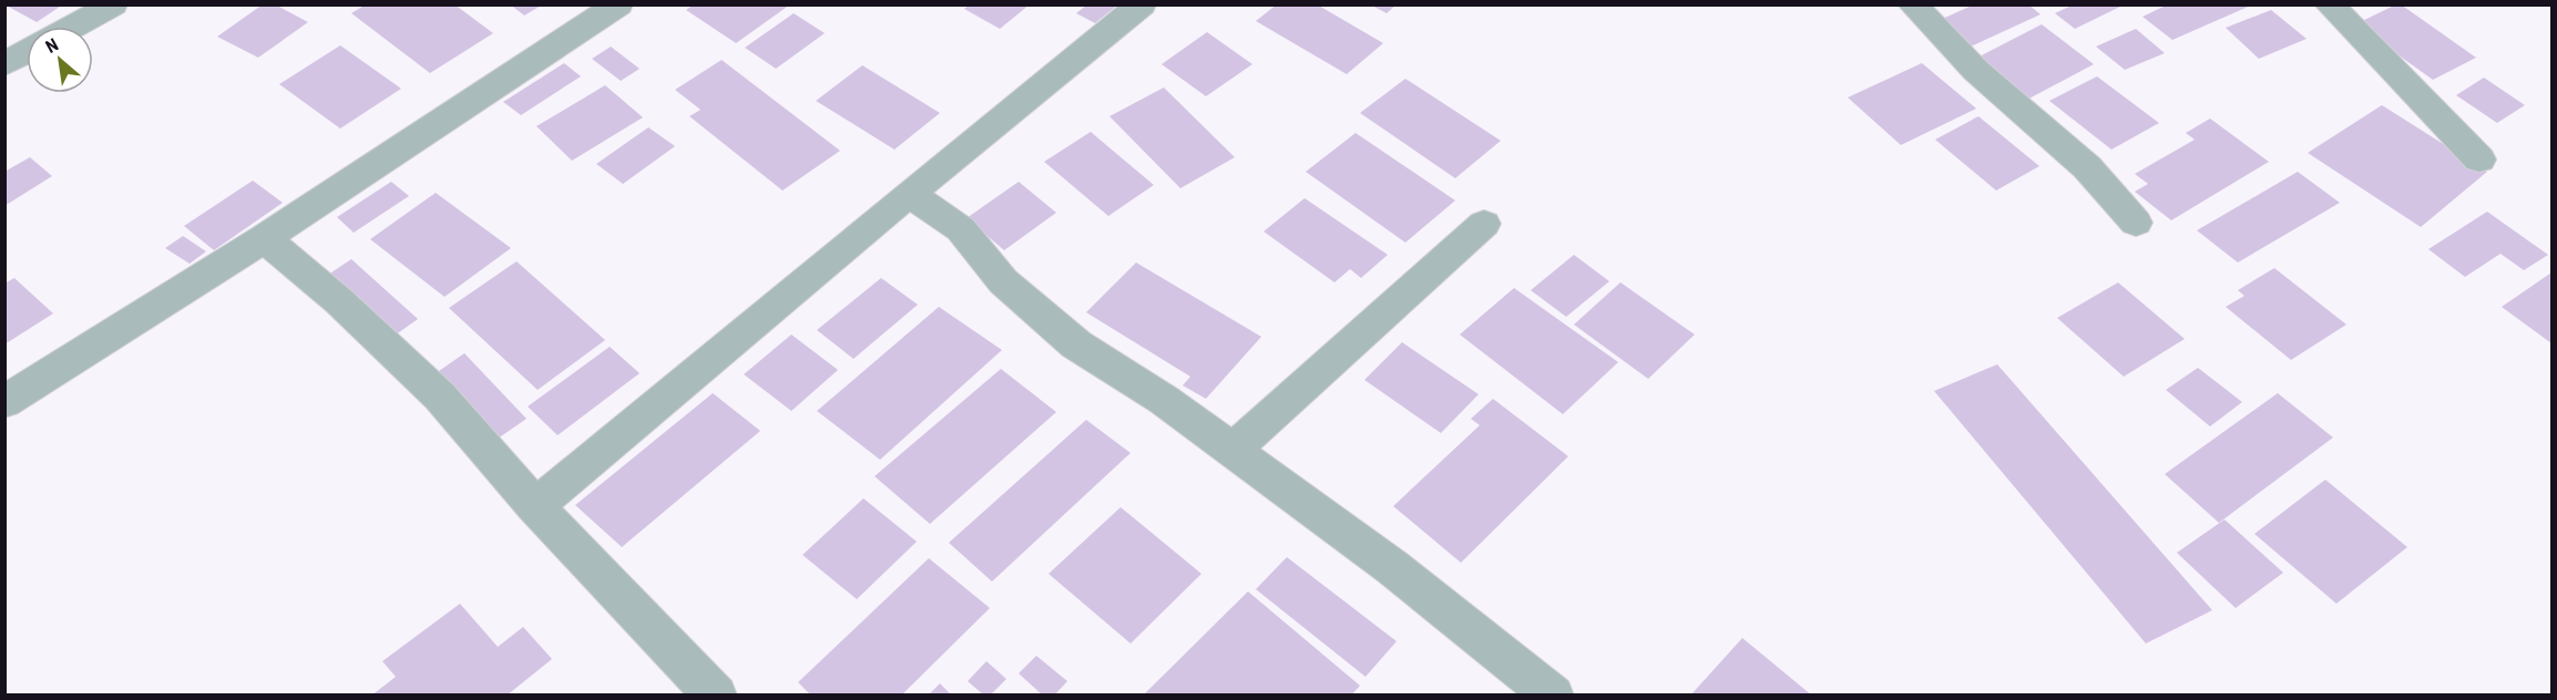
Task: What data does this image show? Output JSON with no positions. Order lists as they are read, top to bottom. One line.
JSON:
{"north":"top left"}
